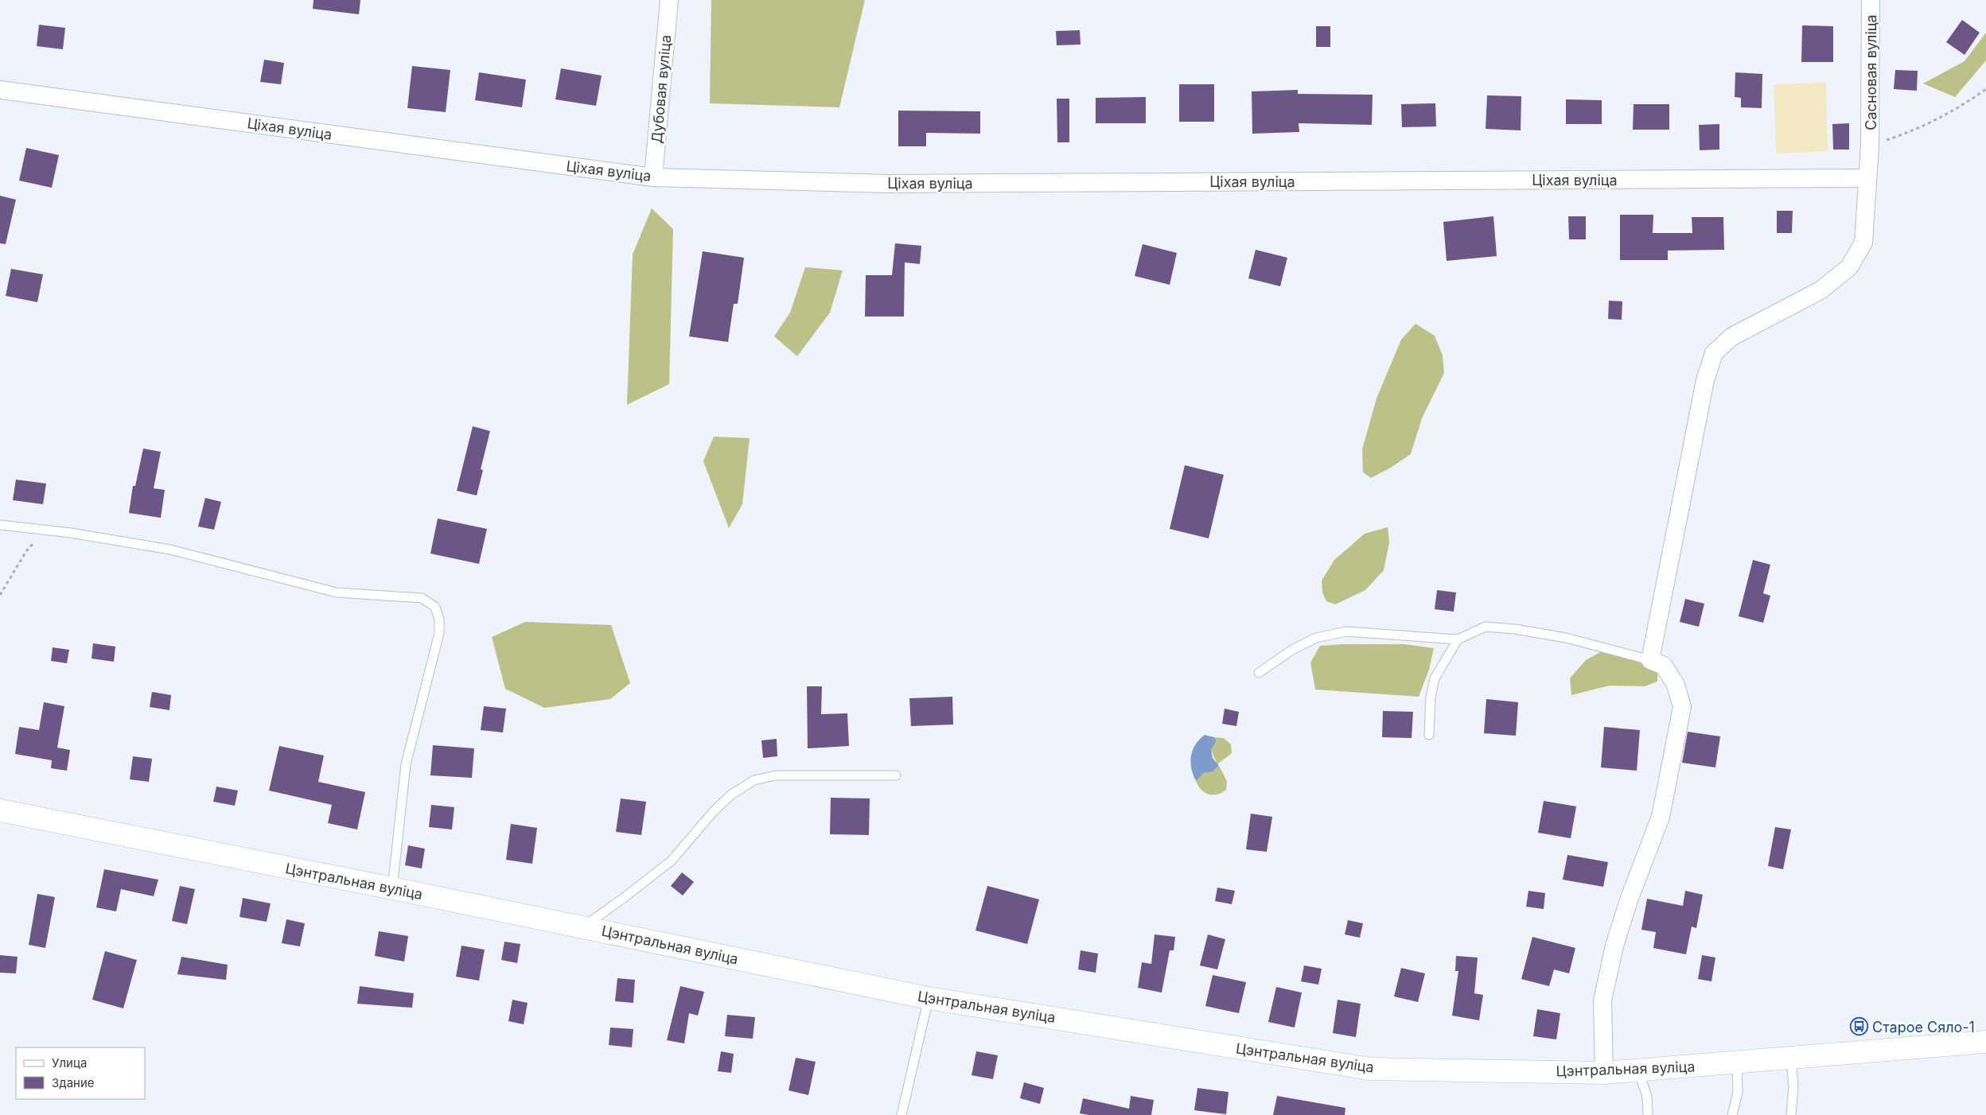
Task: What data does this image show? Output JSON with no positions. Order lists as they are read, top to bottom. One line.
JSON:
{"streets":{"street":["Сасновая вуліца","Дубовая вуліца","Ціхая вуліца","Цэнтральная вуліца"]},"crossings":[["Сасновая вуліца","Ціхая вуліца"],["Дубовая вуліца","Ціхая вуліца"]],"places":{"bus stop":["Старое Сяло-1"]},"legend":["Улица","Здание"]}
